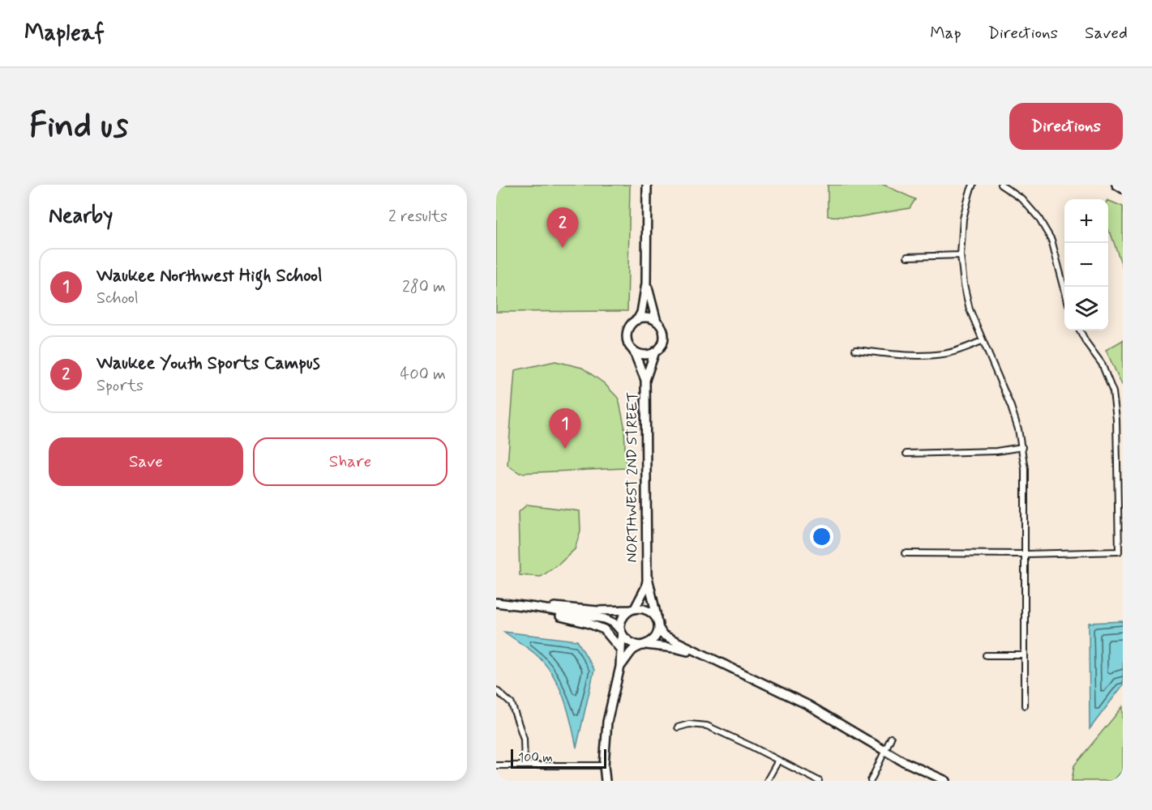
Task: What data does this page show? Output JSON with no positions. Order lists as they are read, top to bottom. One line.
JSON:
{"streets":{"street":["NORTHWEST 2ND STREET"]},"scale_bar":"100 m","page":{"header":"Mapleaf","nav":["Map","Directions","Saved"],"buttons":["Directions",["Save","Share"]],"title":"Find us","heading":["Nearby","2 results"],"map_buttons":["+","−"],"pins":["2","1"],"list":[{"mark":"1","name":"Waukee Northwest High School","note":"School","value":"280 m"},{"mark":"2","name":"Waukee Youth Sports Campus","note":"Sports","value":"400 m"}],"scale":"100 m"}}
